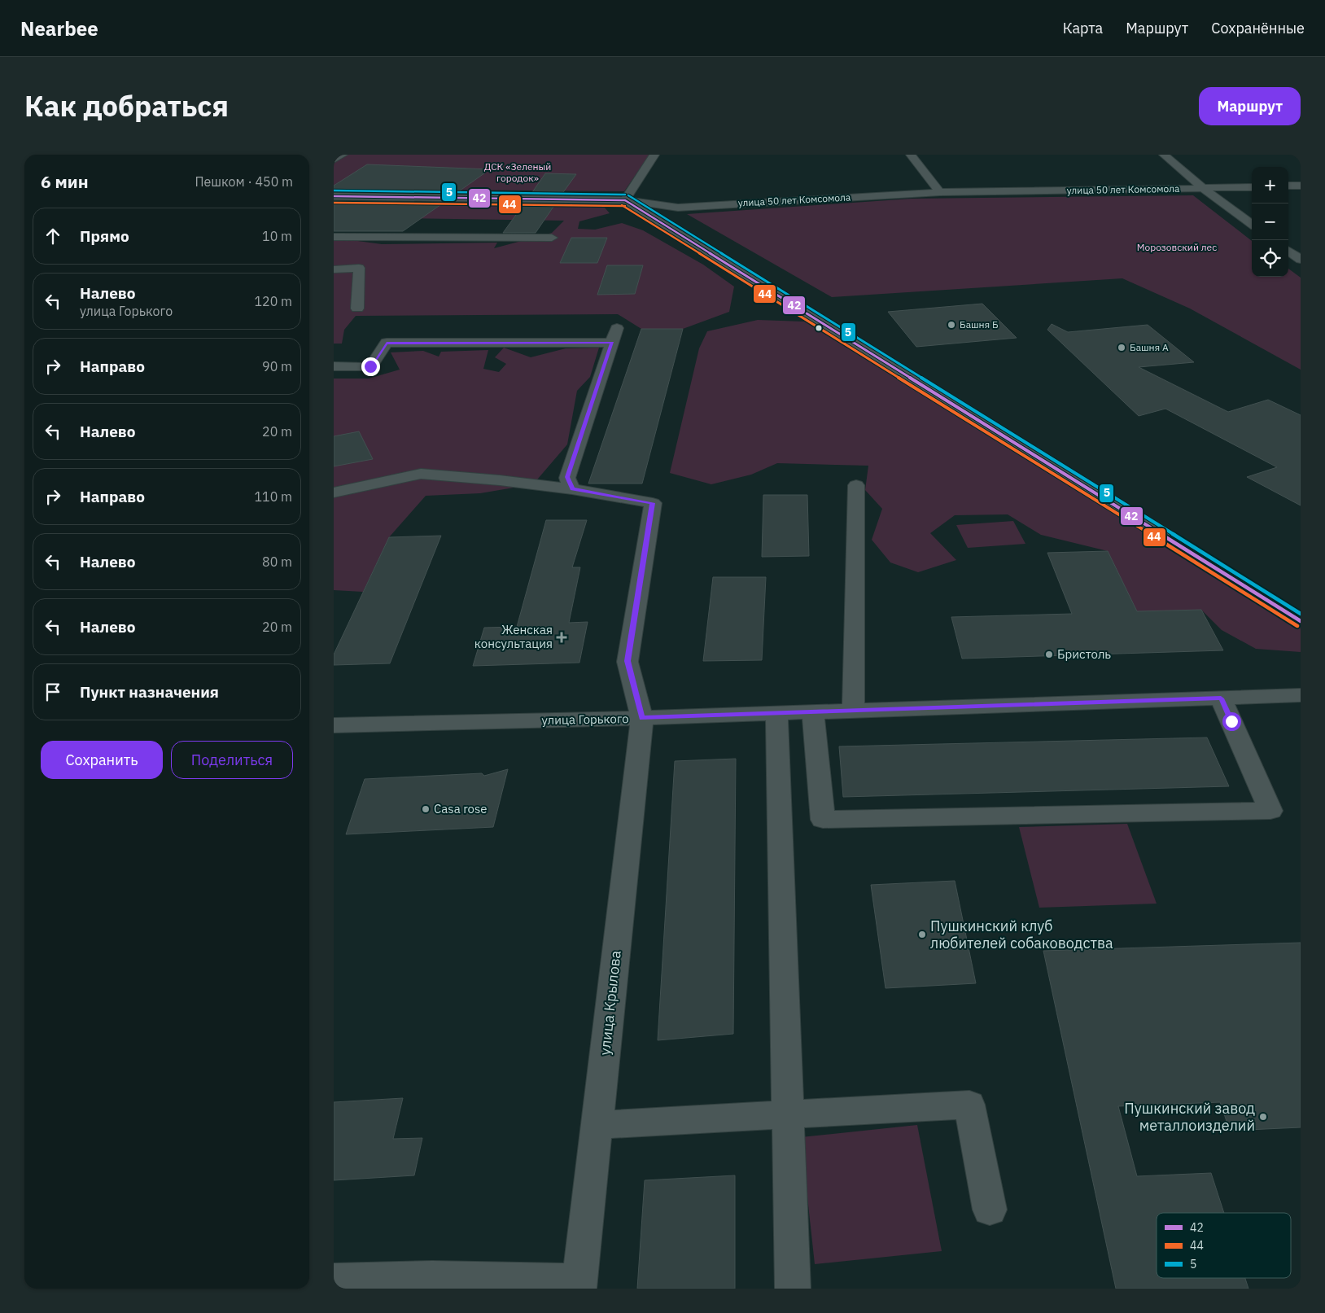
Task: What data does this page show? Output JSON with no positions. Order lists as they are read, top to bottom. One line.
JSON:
{"streets":{"street":["улица 50 лет Комсомола","улица Горького","улица Крылова"]},"crossings":[["улица Горького","улица Крылова"]],"parks":["ДСК «Зеленый городок»","Морозовский лес"],"places":{"other":["Башня Б","Башня А","Бристоль","Casa rose","Пушкинский клуб любителей собаководства","Пушкинский завод металлоизделий"],"health":["Женская консультация"]},"lines":["transit line 5","transit line 42","transit line 44"],"legend":["42","44","5"],"page":{"header":"Nearbee","nav":["Карта","Маршрут","Сохранённые"],"title":"Как добраться","buttons":["Маршрут",["Сохранить","Поделиться"]],"heading":["6 мин","Пешком · 450 m"],"map_buttons":["+","−"],"list":[["Прямо","10 m"],["Налево","улица Горького","120 m"],["Направо","90 m"],["Налево","20 m"],["Направо","110 m"],["Налево","80 m"],["Налево","20 m"],"Пункт назначения"]}}
